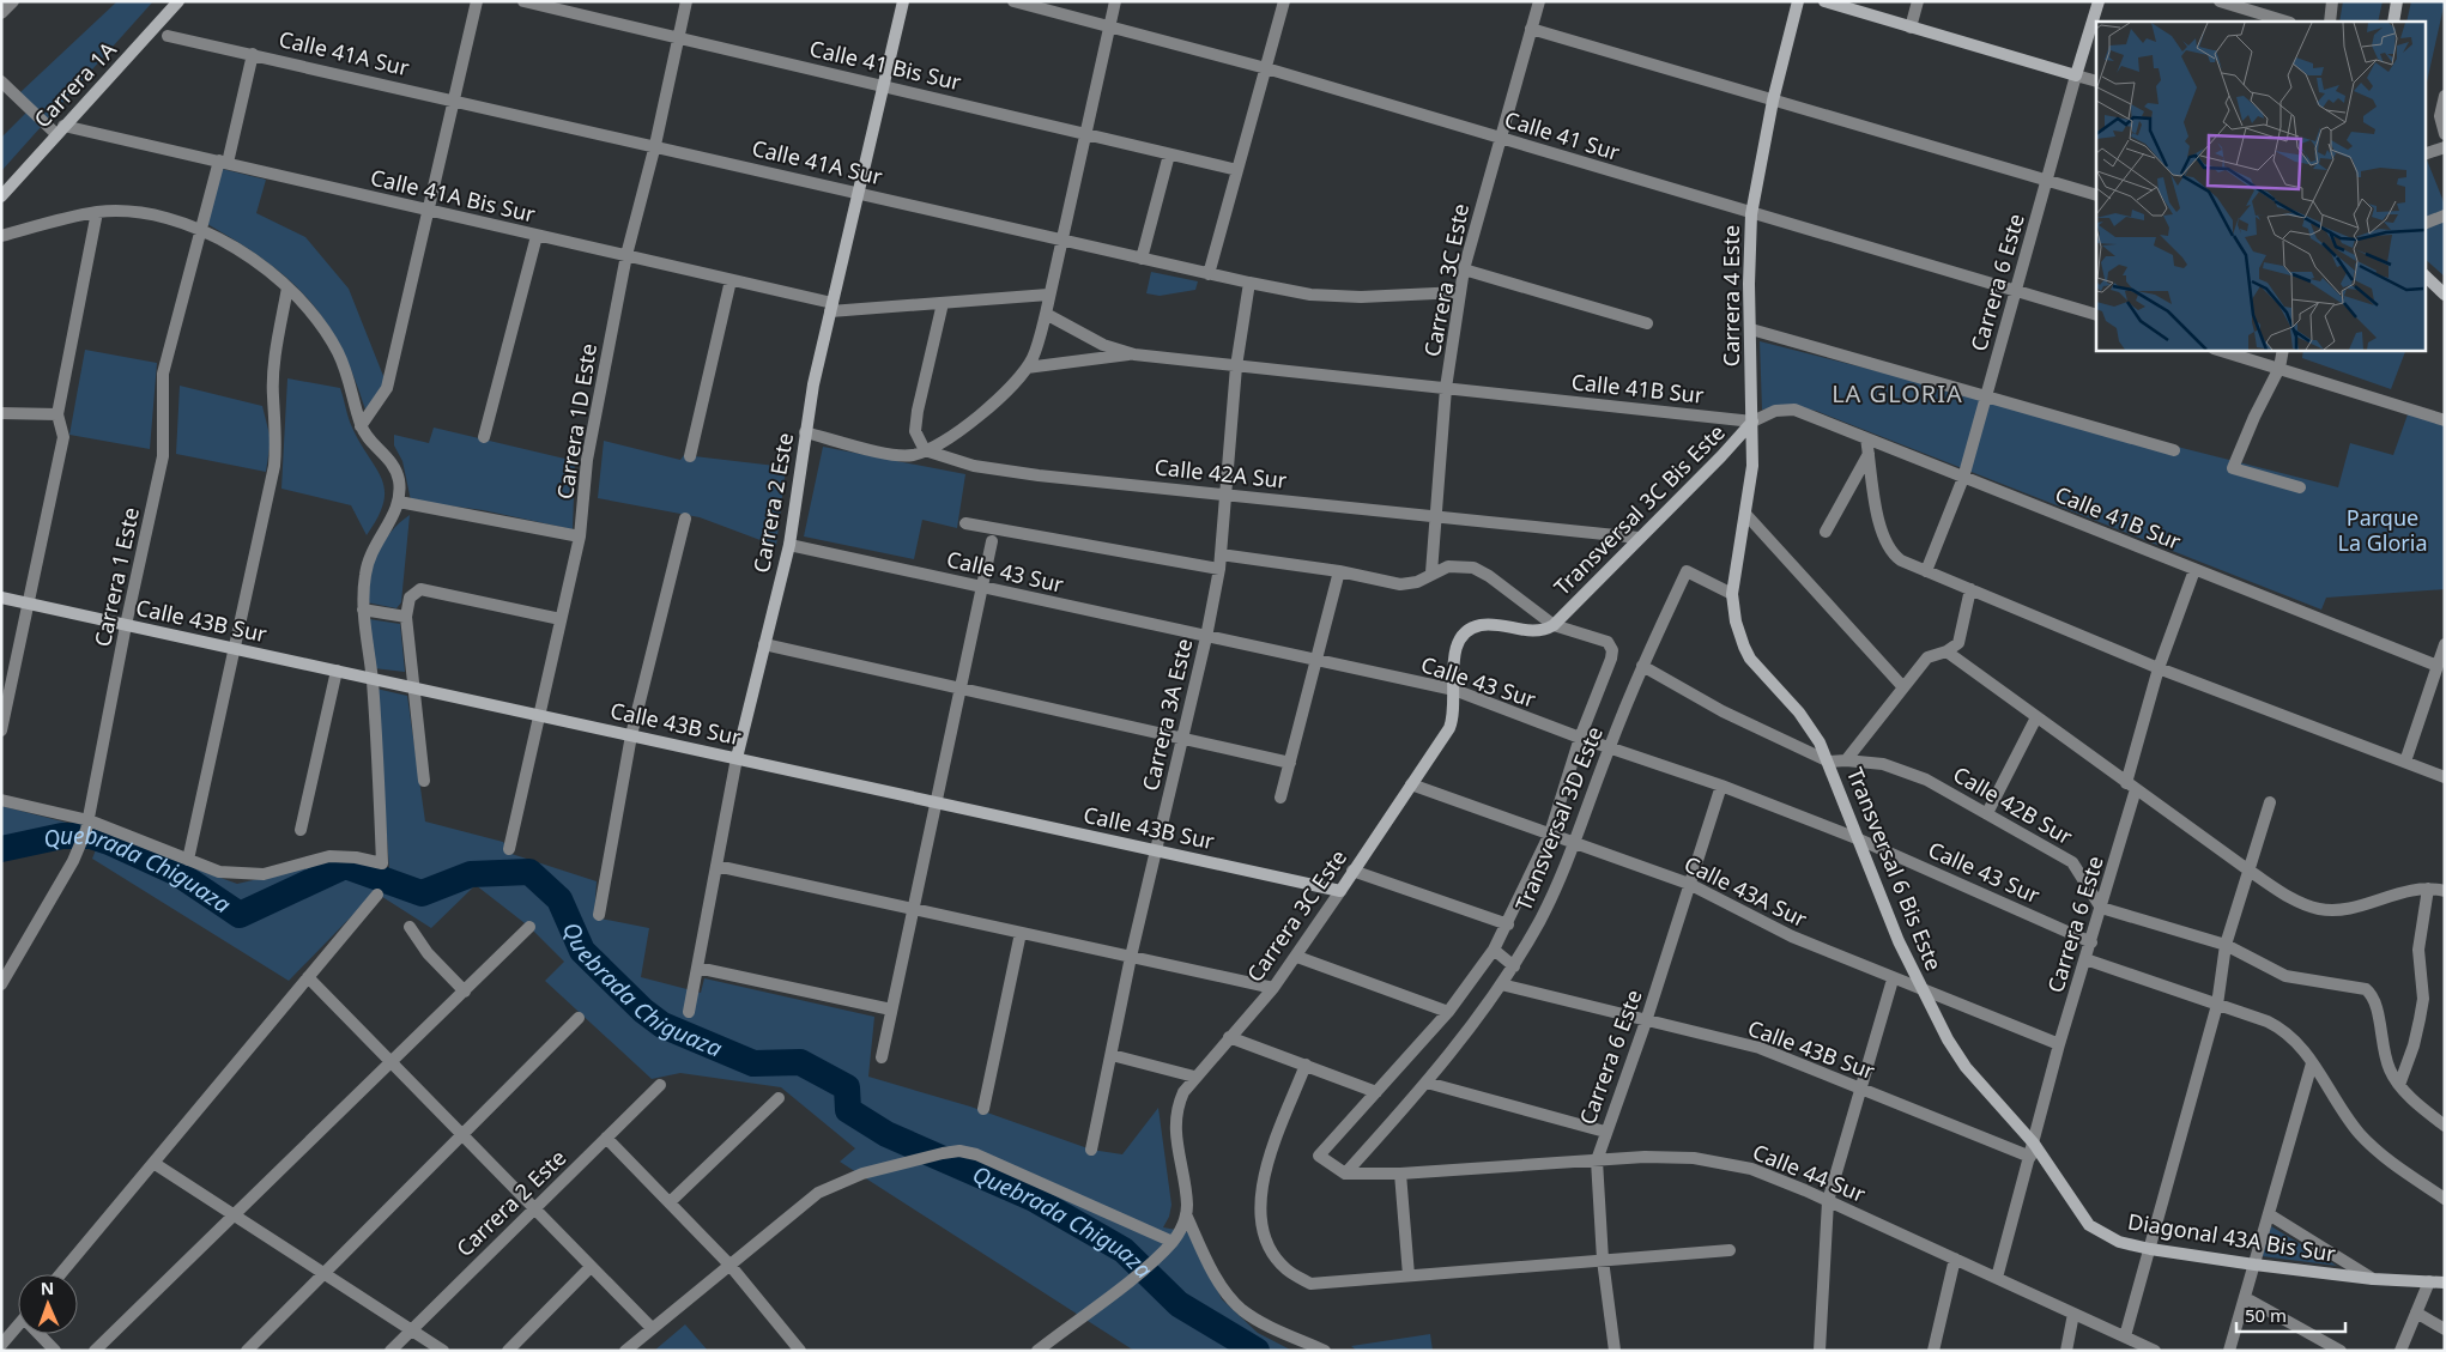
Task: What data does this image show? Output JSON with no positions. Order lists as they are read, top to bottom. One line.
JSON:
{"streets":{"street":["Calle 41A Sur","Calle 41 Bis Sur","Carrera 1A","Calle 41 Sur","Calle 41A Bis Sur","Carrera 3C Este","Carrera 6 Este","Carrera 4 Este","Calle 41B Sur","Carrera 1D Este","Calle 42A Sur","Carrera 2 Este","Transversal 3C Bis Este","Calle 43 Sur","Carrera 1 Este","Calle 43B Sur","Carrera 3A Este","Calle 42B Sur","Transversal 3D Este","Transversal 6 Bis Este","Calle 43A Sur","Calle 44 Sur","Diagonal 43A Bis Sur"]},"crossings":[["Calle 41A Sur","Carrera 3C Este"],["Calle 41A Sur","Carrera 1D Este"],["Calle 41A Sur","Carrera 2 Este"],["Calle 41A Sur","Carrera 1 Este"],["Calle 41A Sur","Carrera 3A Este"],["Calle 41 Bis Sur","Carrera 1D Este"],["Calle 41 Bis Sur","Carrera 2 Este"],["Carrera 1A","Calle 41A Bis Sur"],["Calle 41 Sur","Carrera 3C Este"],["Calle 41 Sur","Carrera 6 Este"],["Calle 41 Sur","Carrera 4 Este"],["Calle 41A Bis Sur","Carrera 1D Este"],["Calle 41A Bis Sur","Carrera 2 Este"],["Calle 41A Bis Sur","Carrera 1 Este"],["Carrera 3C Este","Calle 41B Sur"],["Carrera 3C Este","Calle 42A Sur"],["Carrera 3C Este","Transversal 3C Bis Este"],["Carrera 3C Este","Calle 43 Sur"],["Carrera 3C Este","Calle 43B Sur"],["Carrera 3C Este","Transversal 3D Este"],["Carrera 3C Este","Calle 43A Sur"],["Carrera 6 Este","Calle 41B Sur"],["Carrera 6 Este","Calle 43 Sur"],["Carrera 6 Este","Calle 43B Sur"],["Carrera 6 Este","Calle 42B Sur"],["Carrera 6 Este","Calle 43A Sur"],["Carrera 6 Este","Calle 44 Sur"],["Carrera 6 Este","Diagonal 43A Bis Sur"],["Carrera 4 Este","Calle 41B Sur"],["Carrera 4 Este","Transversal 3C Bis Este"],["Carrera 4 Este","Transversal 3D Este"],["Carrera 4 Este","Transversal 6 Bis Este"],["Calle 41B Sur","Transversal 3C Bis Este"],["Calle 41B Sur","Carrera 3A Este"],["Carrera 1D Este","Calle 43B Sur"],["Calle 42A Sur","Carrera 2 Este"],["Calle 42A Sur","Transversal 3C Bis Este"],["Calle 42A Sur","Carrera 3A Este"],["Carrera 2 Este","Calle 43 Sur"],["Carrera 2 Este","Calle 43B Sur"],["Transversal 3C Bis Este","Transversal 3D Este"],["Calle 43 Sur","Carrera 3A Este"],["Calle 43 Sur","Transversal 3D Este"],["Calle 43 Sur","Transversal 6 Bis Este"],["Carrera 1 Este","Calle 43B Sur"],["Calle 43B Sur","Carrera 3A Este"],["Calle 43B Sur","Transversal 3D Este"],["Calle 42B Sur","Transversal 3D Este"],["Calle 42B Sur","Transversal 6 Bis Este"],["Transversal 3D Este","Transversal 6 Bis Este"],["Transversal 3D Este","Calle 43A Sur"],["Transversal 3D Este","Calle 44 Sur"],["Transversal 6 Bis Este","Calle 43A Sur"],["Transversal 6 Bis Este","Diagonal 43A Bis Sur"],["Calle 43A Sur","Diagonal 43A Bis Sur"]],"districts":["LA GLORIA"],"water":["Quebrada Chiguaza"],"parks":["Parque La Gloria"],"scale_bar":"50 m","north":"top"}
